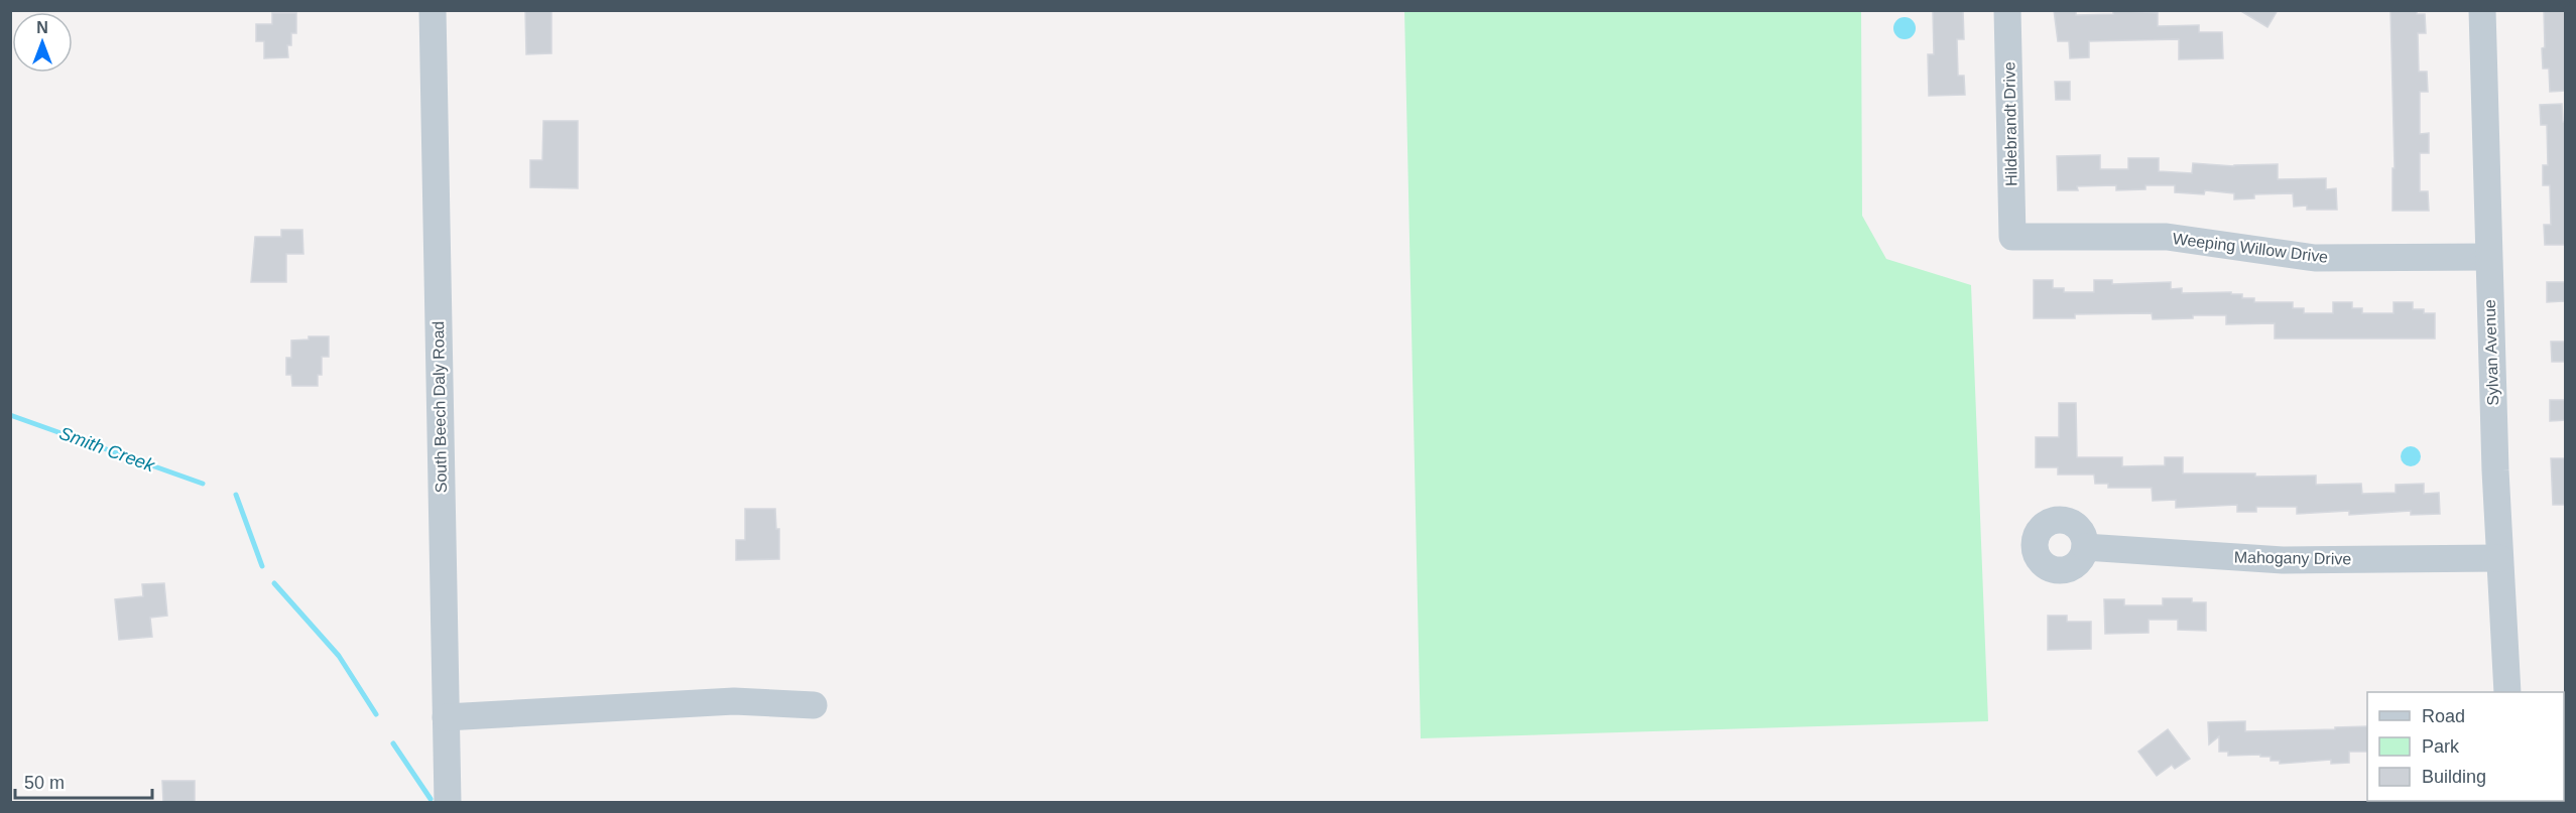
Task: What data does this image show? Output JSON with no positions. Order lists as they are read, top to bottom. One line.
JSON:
{"streets":{"street":["Hildebrandt Drive","Weeping Willow Drive","Sylvan Avenue","South Beech Daly Road","Mahogany Drive"]},"crossings":[["Hildebrandt Drive","Weeping Willow Drive"],["Weeping Willow Drive","Sylvan Avenue"],["Sylvan Avenue","Mahogany Drive"]],"water":["Smith Creek"],"legend":["Road","Park","Building"],"scale_bar":"50 m","north":"top"}
